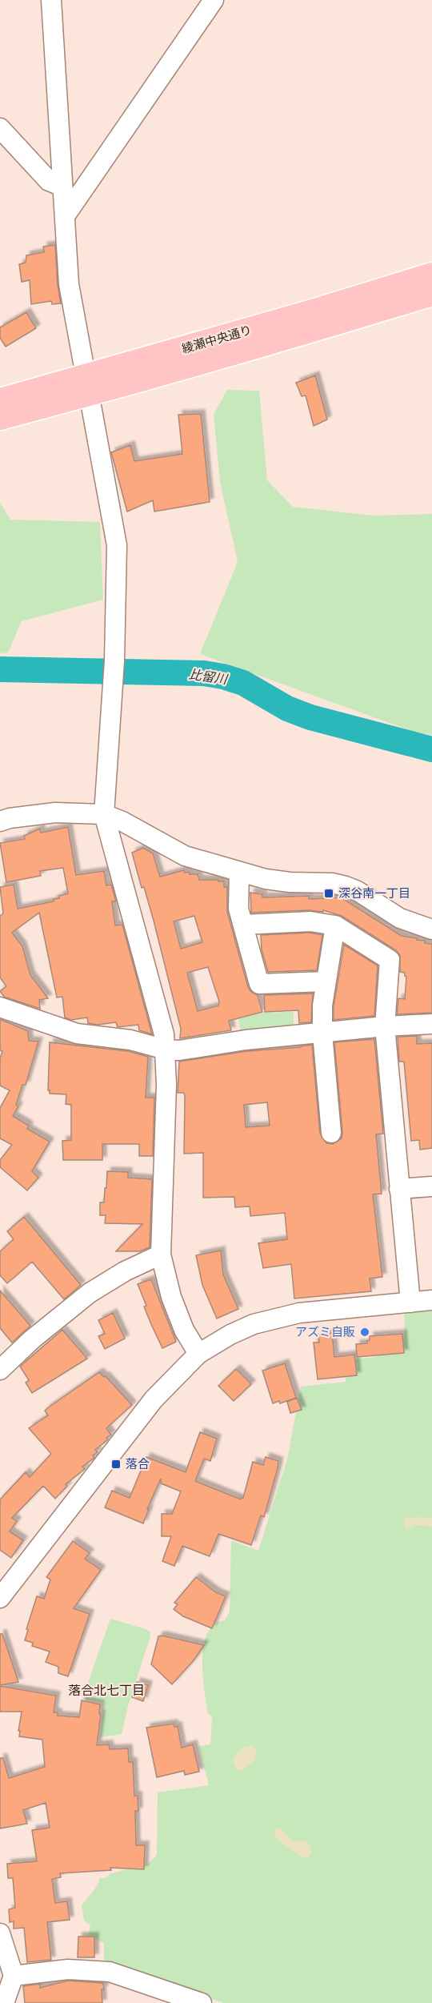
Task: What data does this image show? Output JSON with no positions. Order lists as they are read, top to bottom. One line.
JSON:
{"streets":{"main road":["綾瀬中央通り"]},"districts":["落合北七丁目"],"water":["比留川"],"places":{"transit":["深谷南一丁目","落合"],"other":["アズミ自販"]}}
